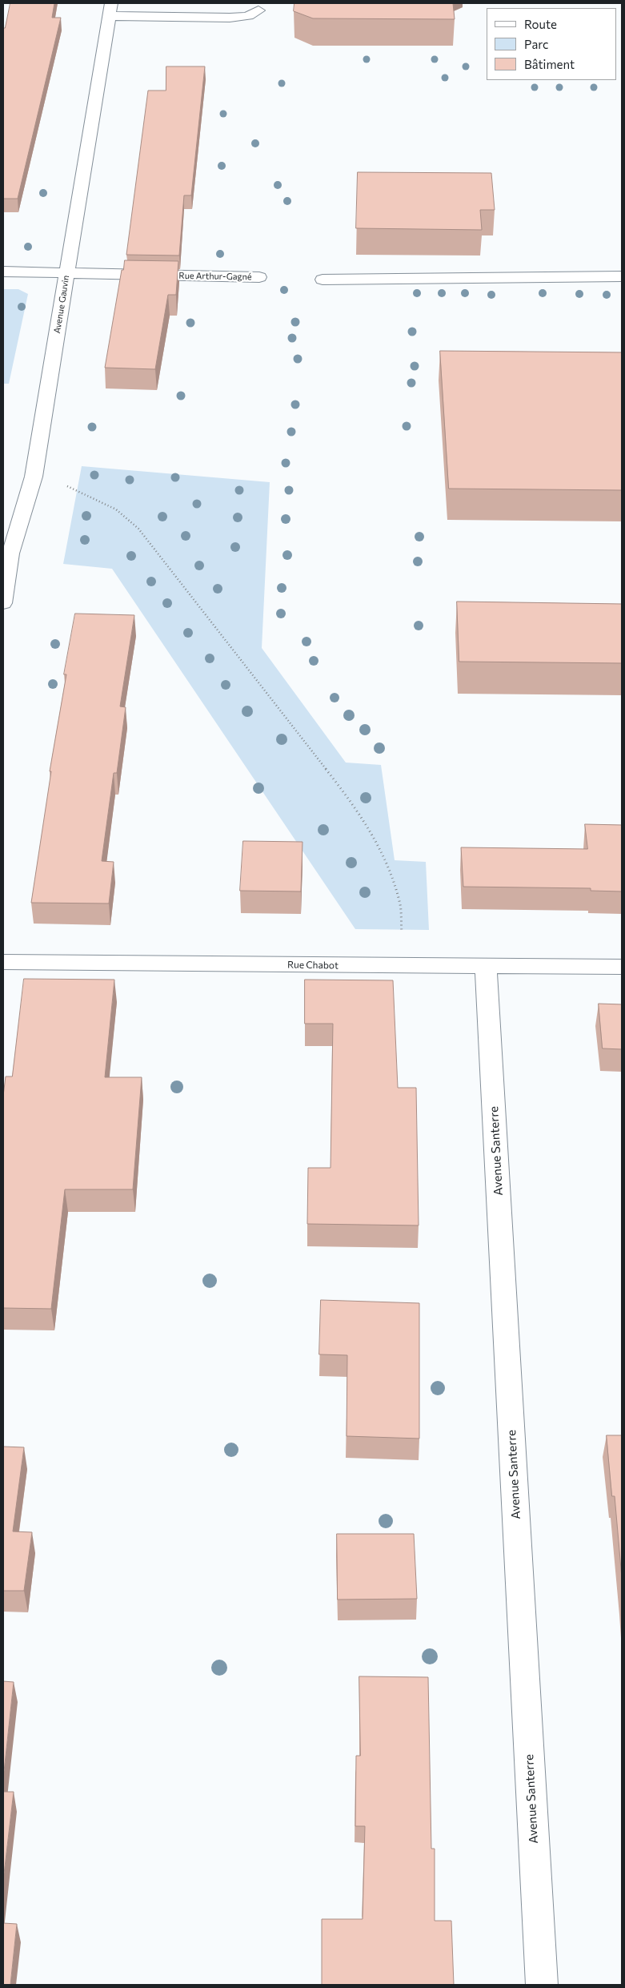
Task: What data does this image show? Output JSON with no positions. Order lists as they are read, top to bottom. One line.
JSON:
{"streets":{"street":["Rue Arthur-Gagné","Avenue Gauvin","Rue Chabot","Avenue Santerre"]},"crossings":[["Rue Arthur-Gagné","Avenue Gauvin"],["Rue Chabot","Avenue Santerre"]],"legend":["Route","Parc","Bâtiment"]}
